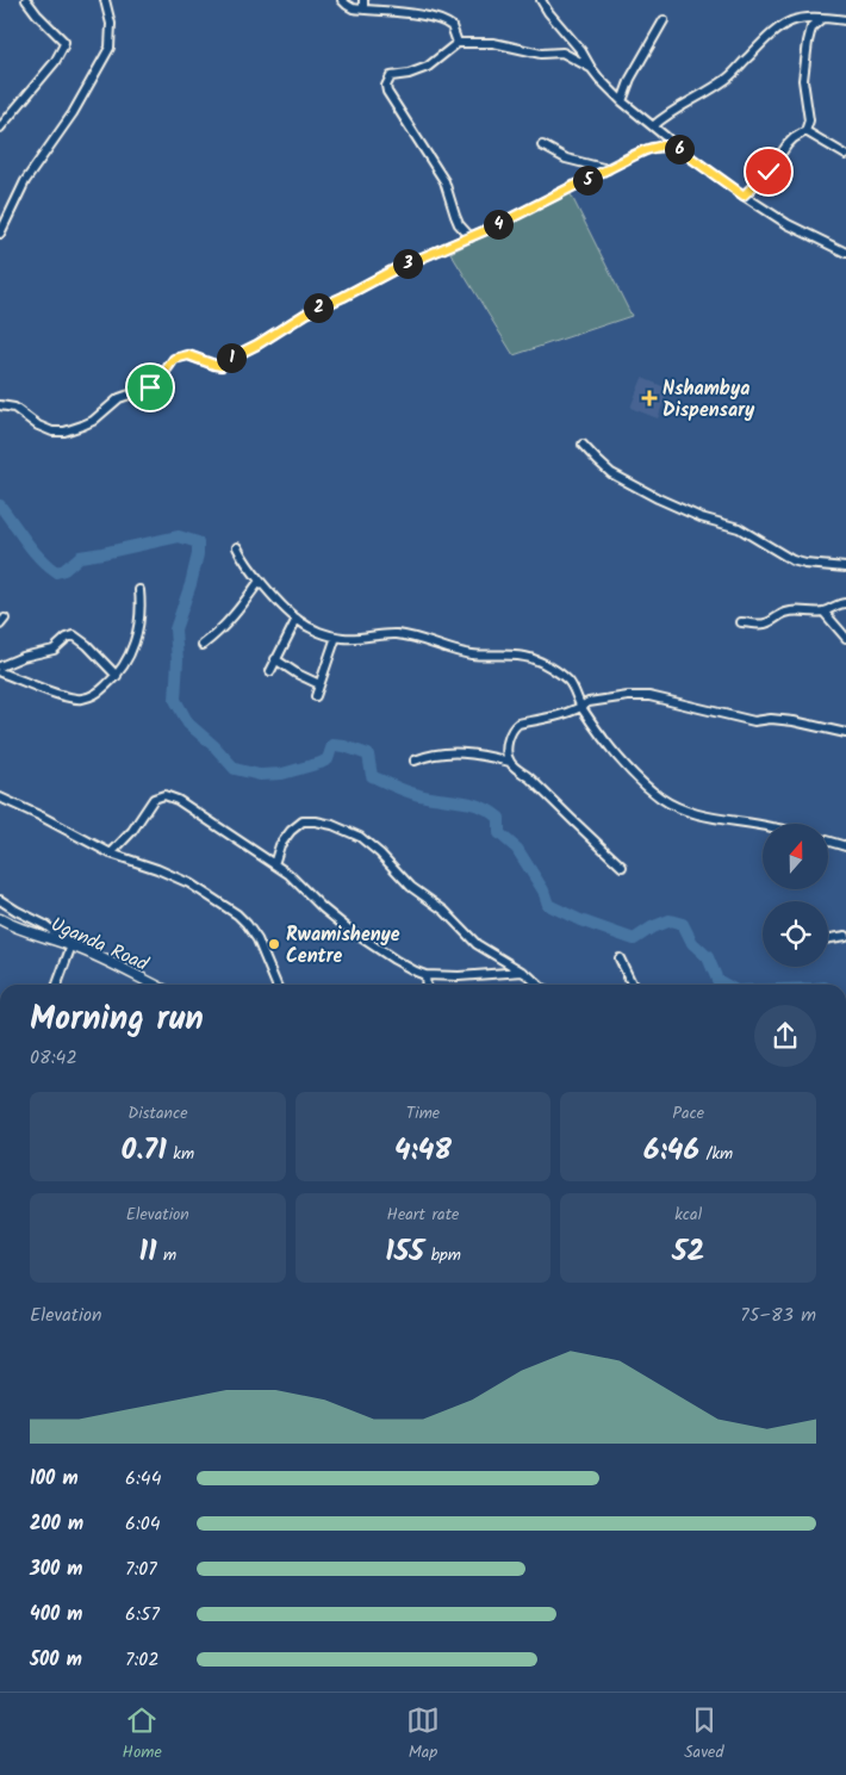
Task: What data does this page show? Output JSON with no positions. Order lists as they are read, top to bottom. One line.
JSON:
{"streets":{"main road":["Uganda Road"]},"places":{"health":["Nshambya Dispensary"],"other":["Rwamishenye Centre"]},"north":"top","page":{"pins":["6","5","4","3","2","1"],"heading":["Morning run","08:42"],"stats":[["Distance","0.71 km"],["Time","4:48"],["Pace","6:46 /km"],["Elevation","11 m"],["Heart rate","155 bpm"],["kcal","52"]],"chart":["Elevation","75–83 m"],"list":[{"name":"100 m","note":"6:44"},{"name":"200 m","note":"6:04"},{"name":"300 m","note":"7:07"},{"name":"400 m","note":"6:57"},{"name":"500 m","note":"7:02"}],"tabs":["Home","Map","Saved"]}}
